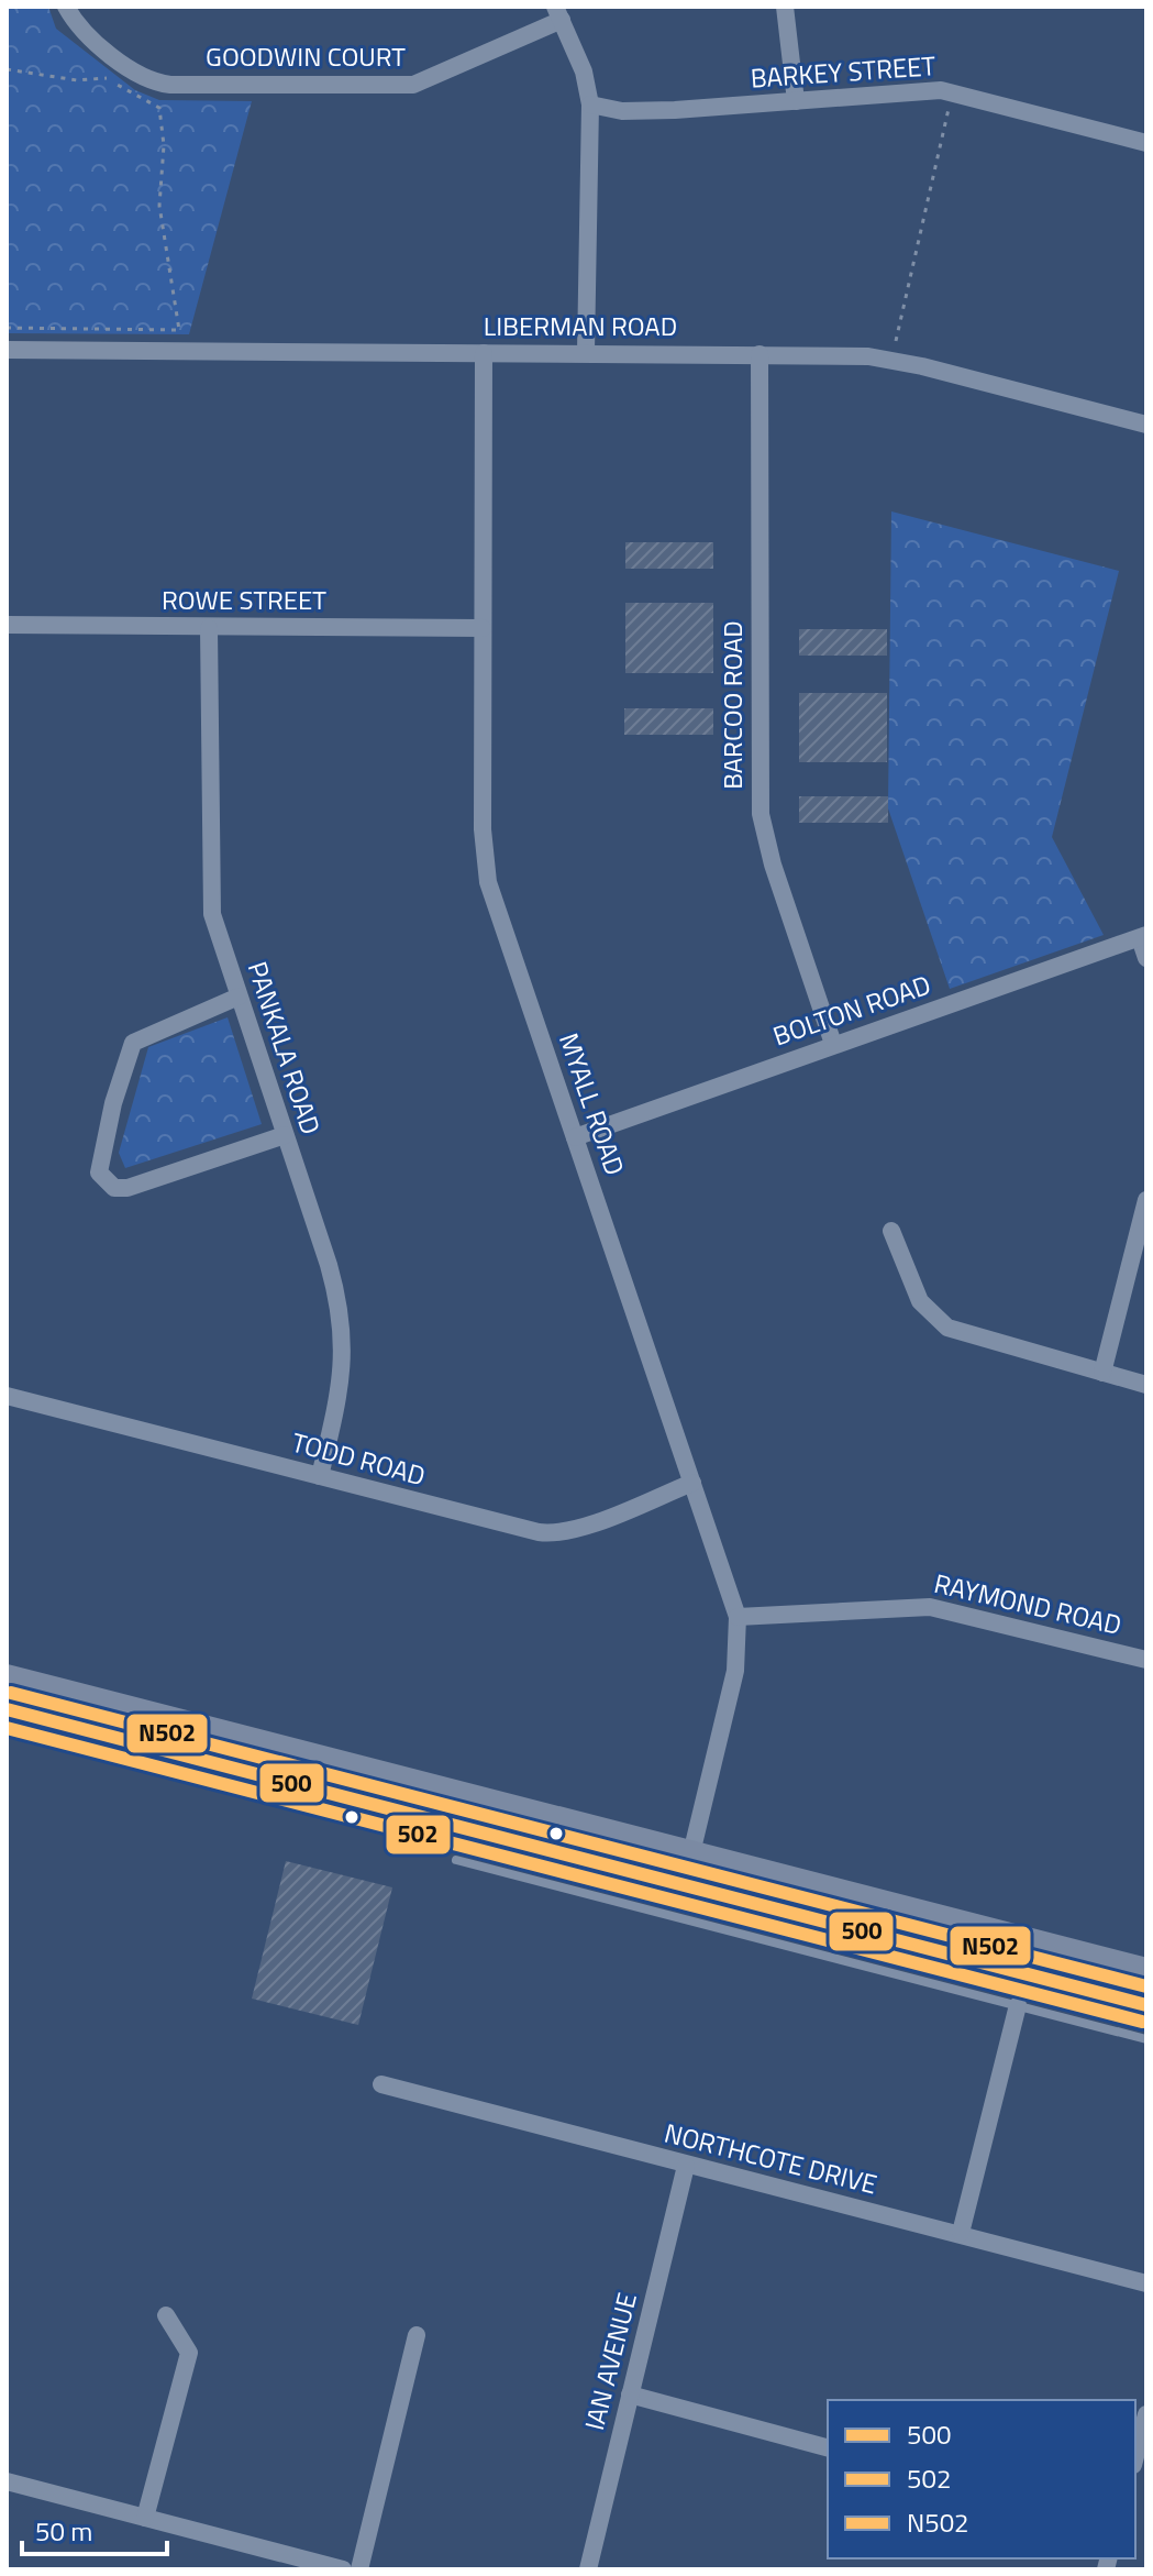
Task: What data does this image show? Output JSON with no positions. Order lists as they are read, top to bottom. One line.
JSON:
{"streets":{"street":["GOODWIN COURT","BARKEY STREET","LIBERMAN ROAD","ROWE STREET","BARCOO ROAD","BOLTON ROAD","PANKALA ROAD","MYALL ROAD","TODD ROAD","RAYMOND ROAD","NORTHCOTE DRIVE","IAN AVENUE"]},"crossings":[["LIBERMAN ROAD","BARCOO ROAD"],["LIBERMAN ROAD","MYALL ROAD"],["ROWE STREET","PANKALA ROAD"],["ROWE STREET","MYALL ROAD"],["BARCOO ROAD","BOLTON ROAD"],["BOLTON ROAD","MYALL ROAD"],["PANKALA ROAD","TODD ROAD"],["MYALL ROAD","TODD ROAD"],["MYALL ROAD","RAYMOND ROAD"],["NORTHCOTE DRIVE","IAN AVENUE"]],"lines":["transit line N502","transit line 500","transit line 502"],"legend":["500","502","N502"],"scale_bar":"50 m"}
